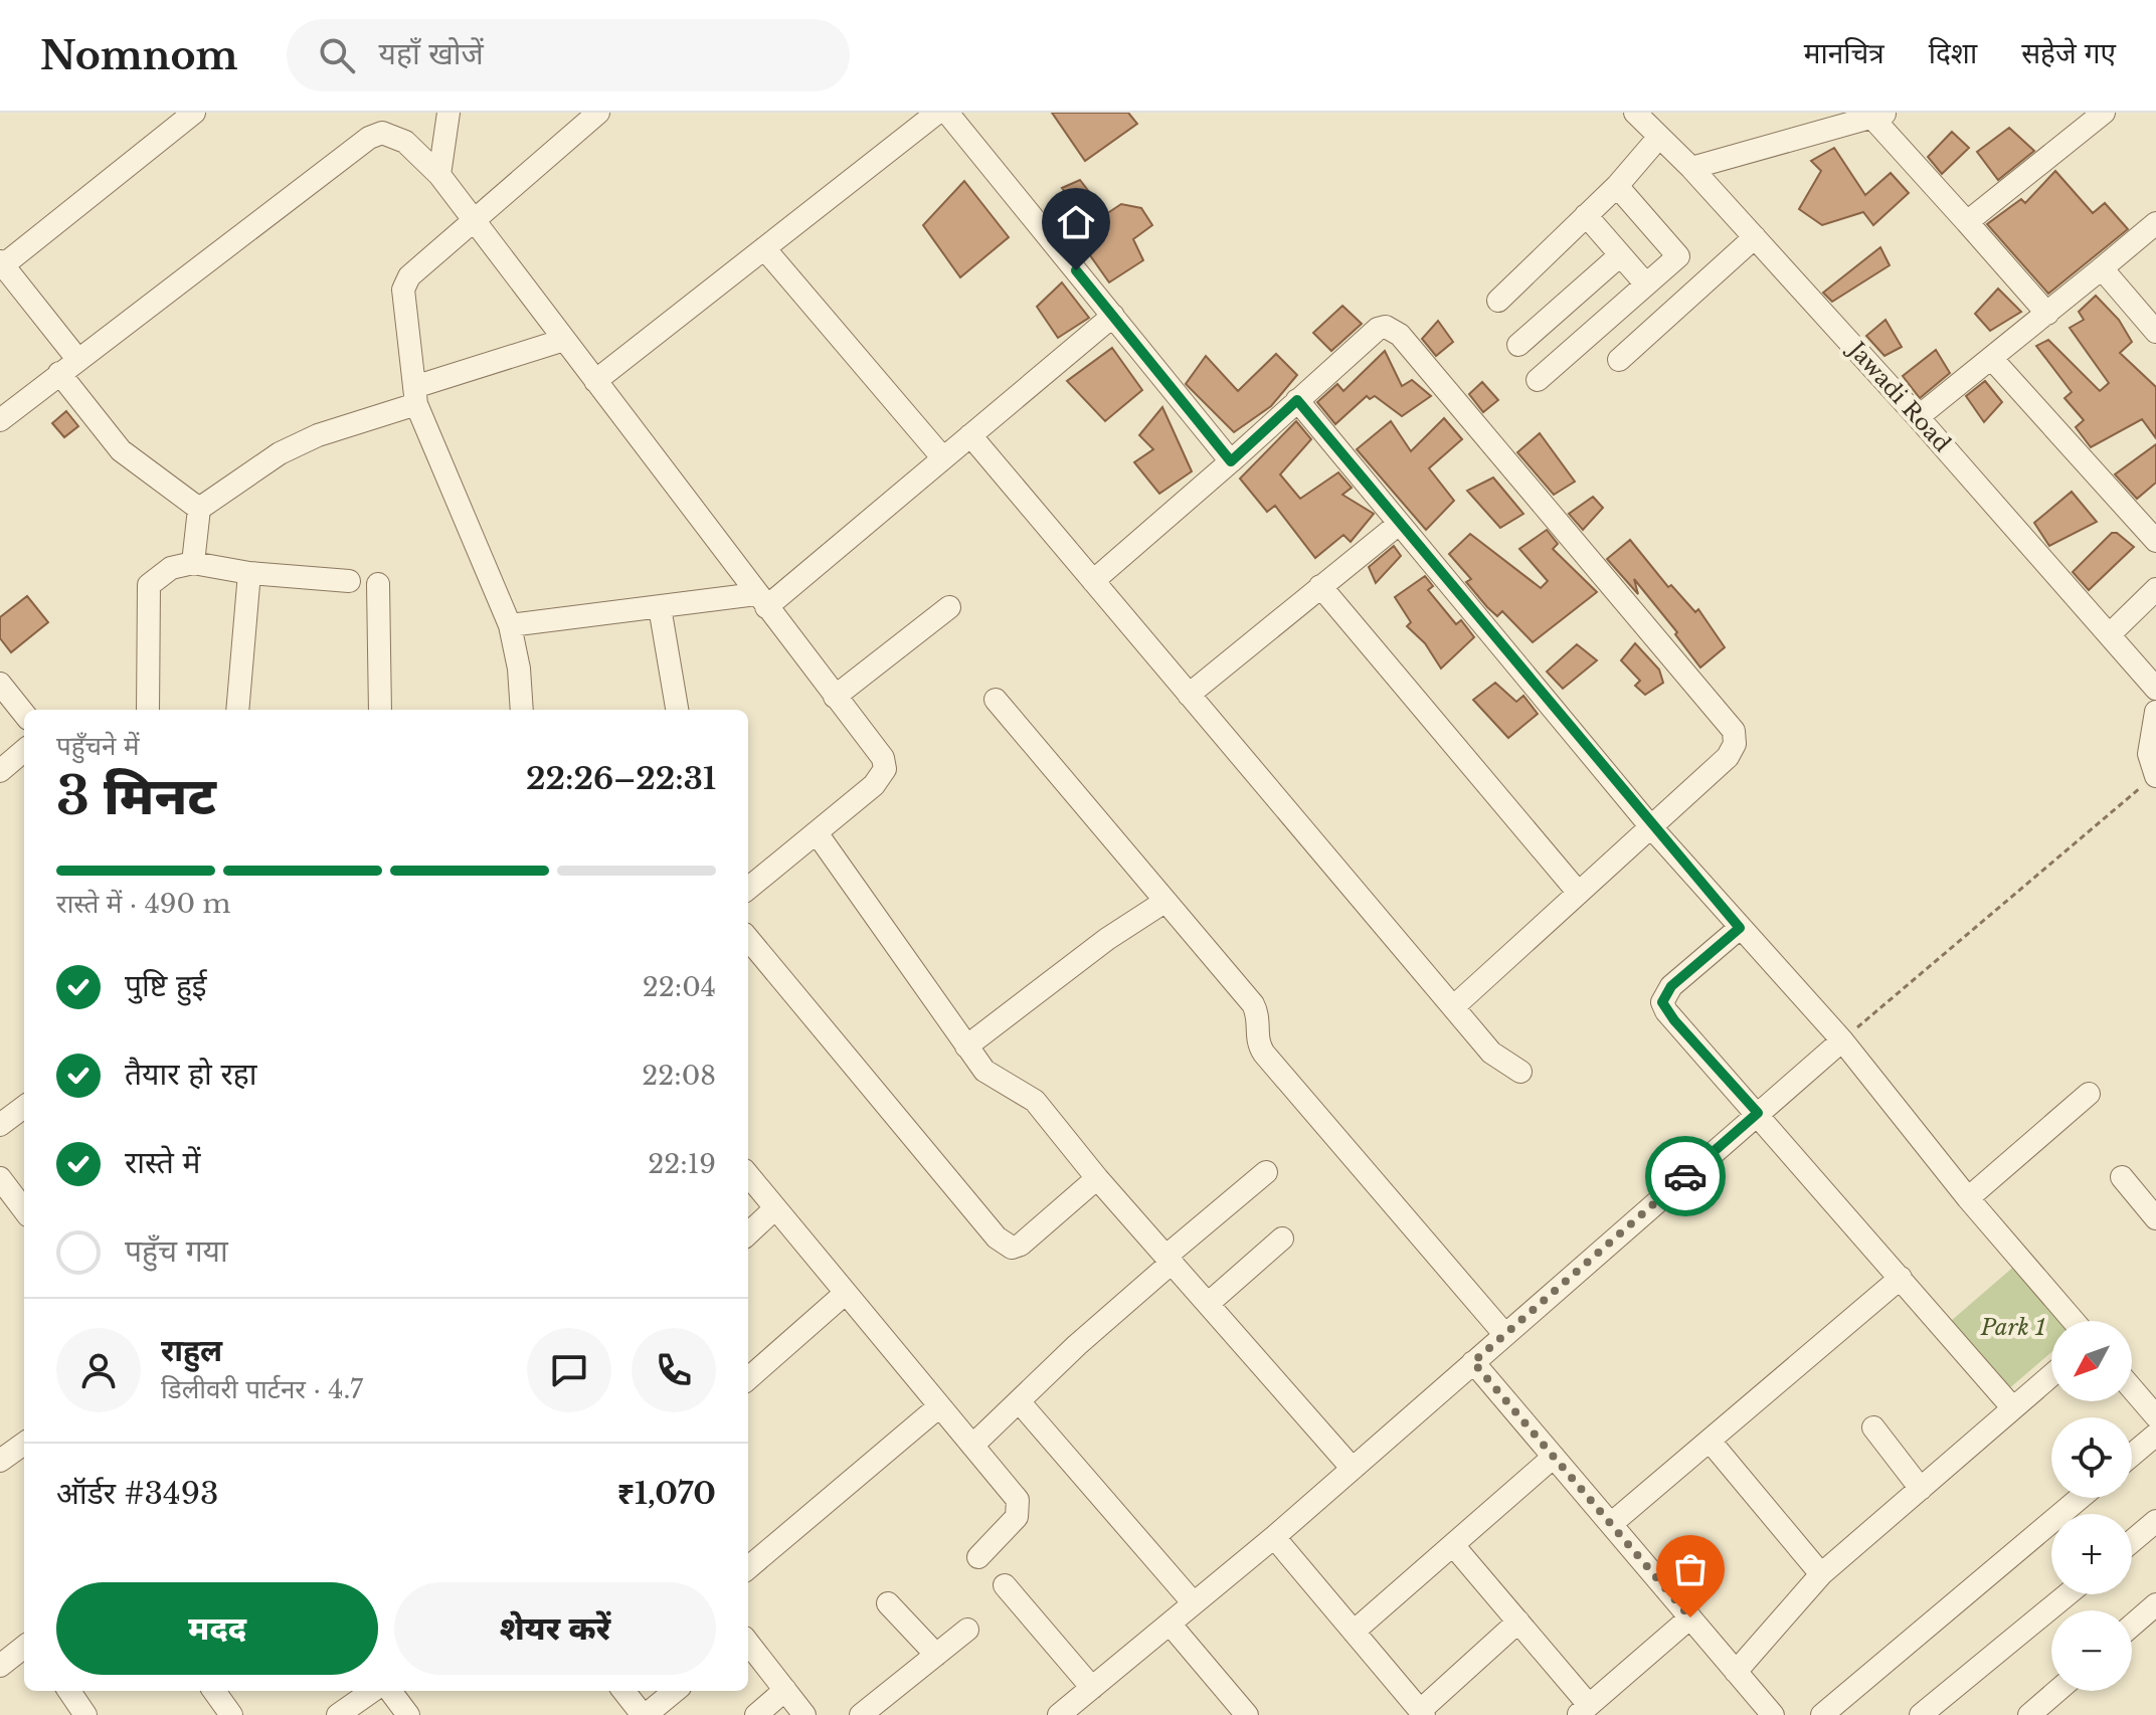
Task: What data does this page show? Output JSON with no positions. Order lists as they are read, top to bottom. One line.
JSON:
{"streets":{"street":["Jawadi Road"]},"parks":["Park 1"],"north":"bottom left","page":{"header":"Nomnom","search":"यहाँ खोजें","nav":["मानचित्र","दिशा","सहेजे गए"],"heading":["3 मिनट","पहुँचने में","22:26–22:31"],"panel":["राहुल","डिलीवरी पार्टनर · 4.7","ऑर्डर #3493","₹1,070"],"bar":"रास्ते में · 490 m","list":[["पुष्टि हुई","22:04"],["तैयार हो रहा","22:08"],["रास्ते में","22:19"],"पहुँच गया"],"map_buttons":["+","−"],"buttons":["मदद","शेयर करें"]}}
